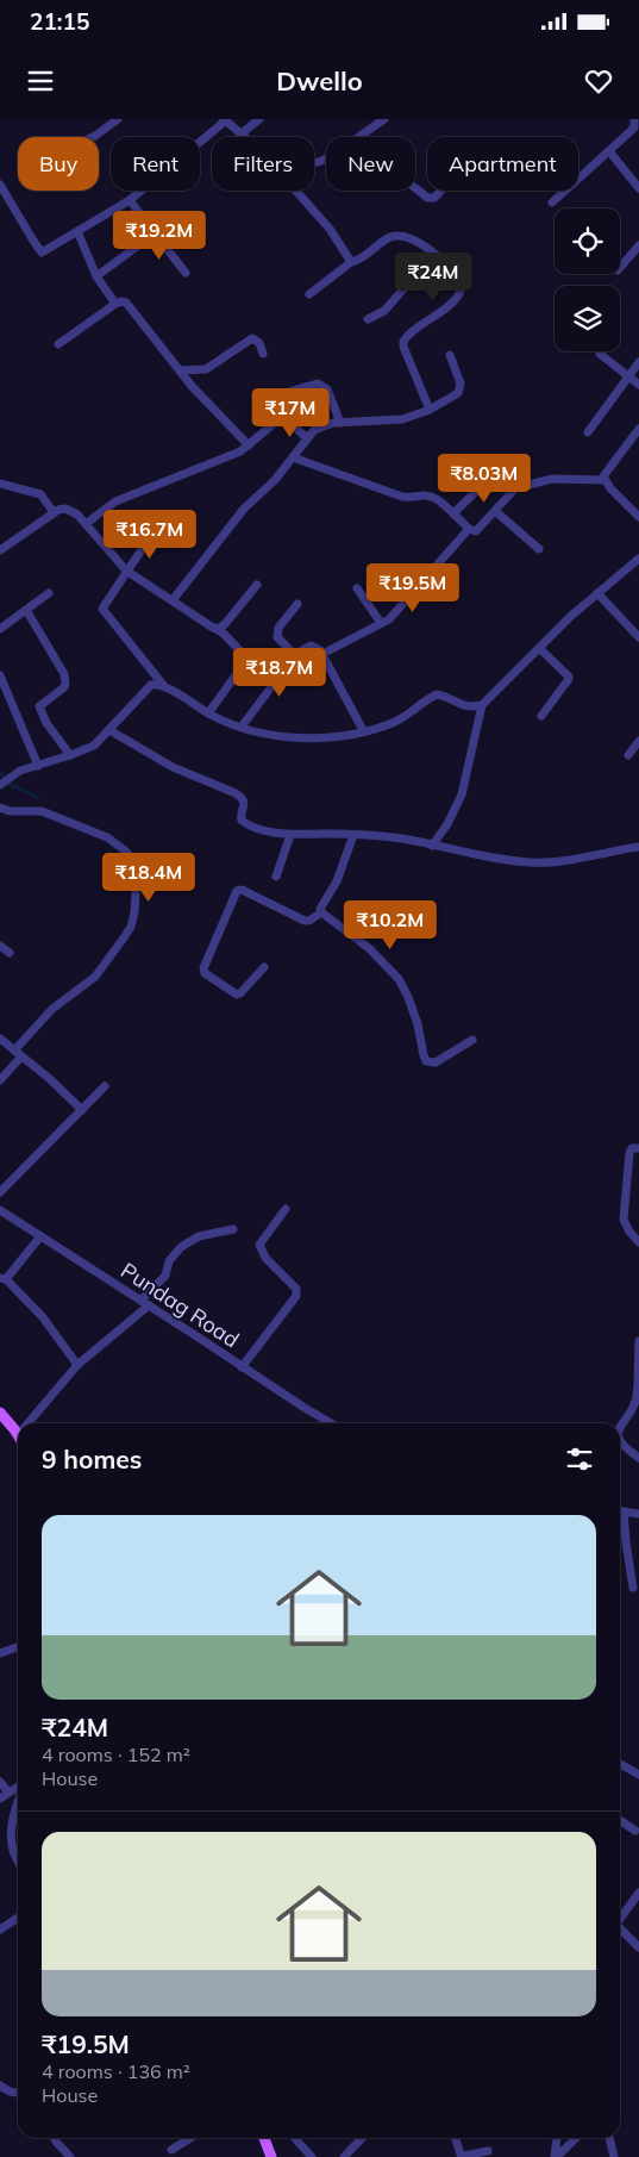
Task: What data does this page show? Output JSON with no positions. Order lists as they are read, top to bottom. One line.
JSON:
{"streets":{"street":["Pundag Road"]},"page":{"status":"21:15","header":"Dwello","chip":["Buy","Rent","Filters","New","Apartment"],"price":["₹19.2M","₹24M","₹17M","₹8.03M","₹16.7M","₹19.5M","₹18.7M","₹18.4M","₹10.2M"],"heading":"9 homes","list":[{"name":"₹24M","note":"4 rooms · 152 m² · House"},{"name":"₹19.5M","note":"4 rooms · 136 m² · House"}]}}
